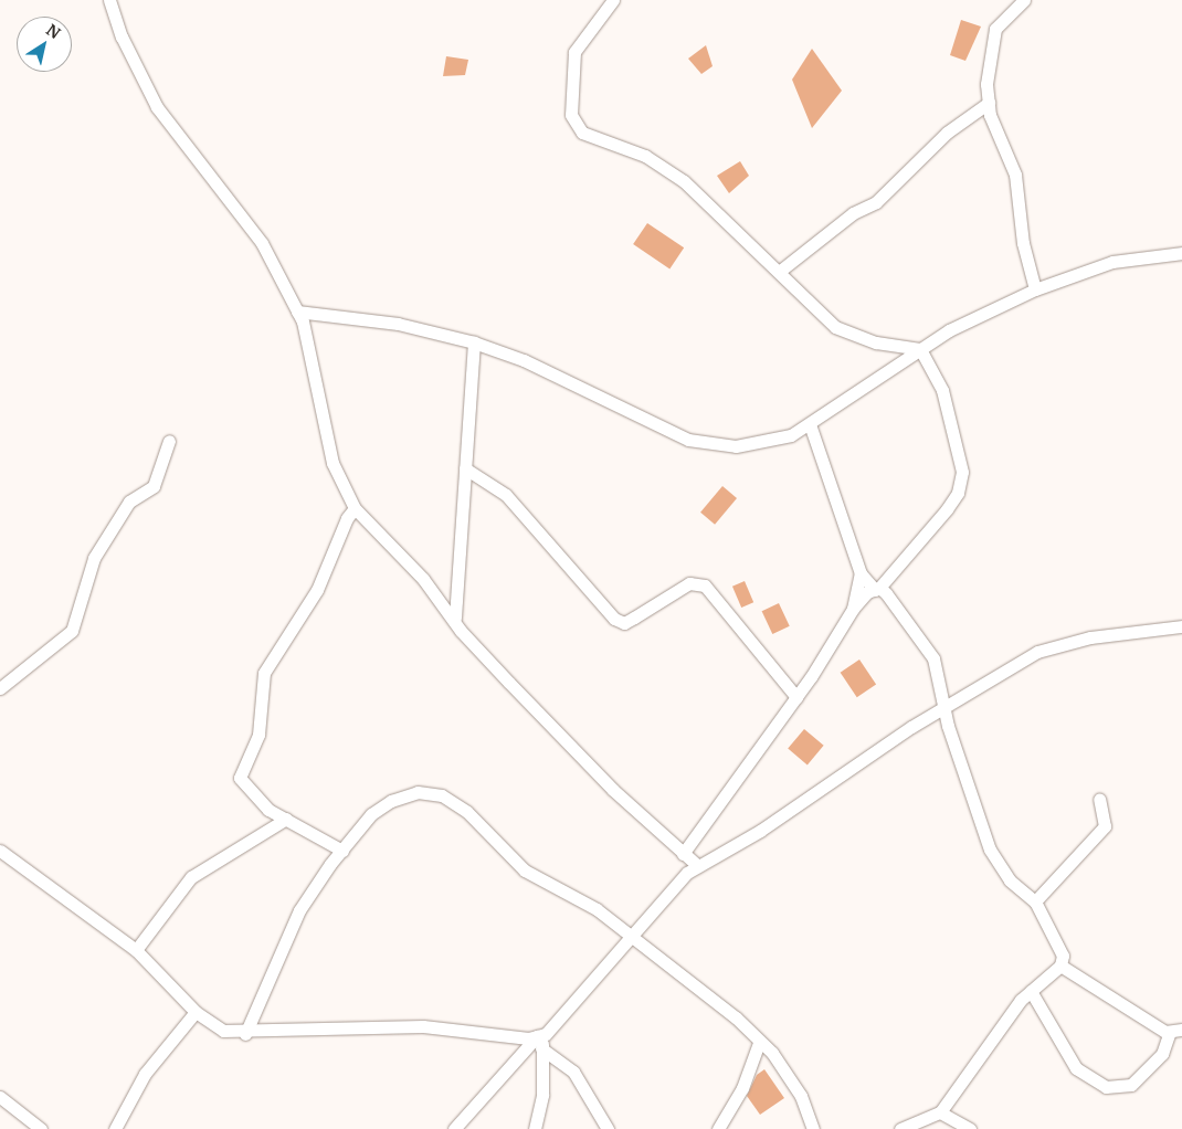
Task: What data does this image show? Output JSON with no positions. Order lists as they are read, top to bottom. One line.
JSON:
{"north":"top right"}
